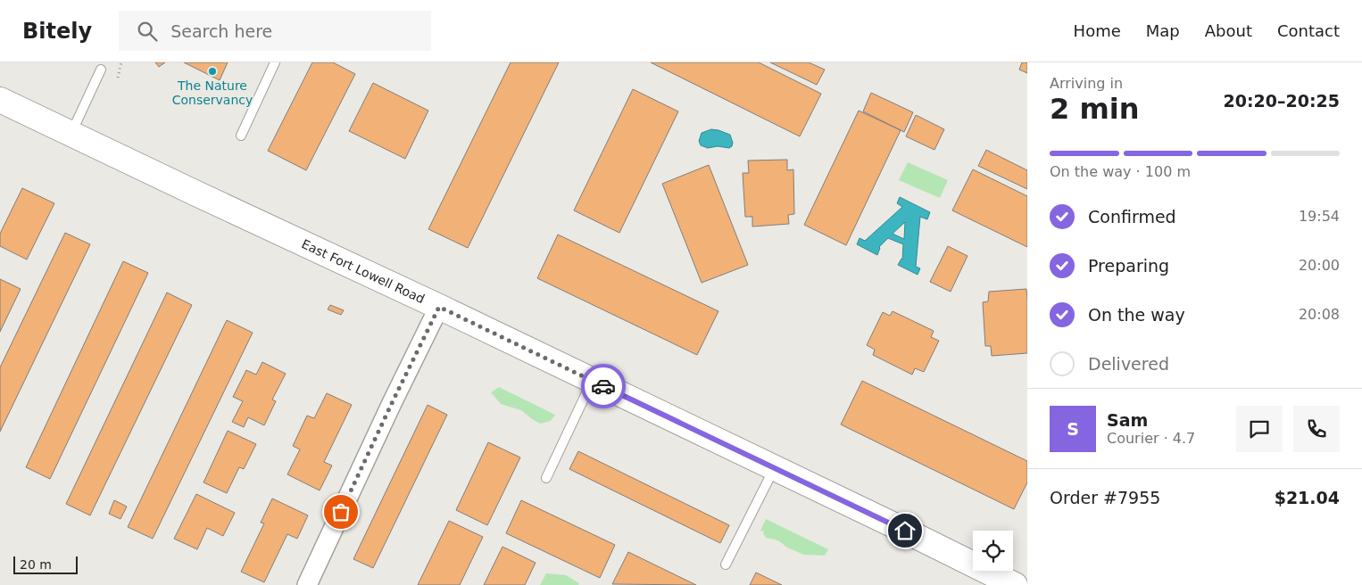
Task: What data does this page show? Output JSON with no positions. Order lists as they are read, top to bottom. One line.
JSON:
{"streets":{"main road":["East Fort Lowell Road"]},"places":["The Nature Conservancy"],"scale_bar":"20 m","page":{"header":"Bitely","search":"Search here","nav":["Home","Map","About","Contact"],"heading":["2 min","Arriving in","20:20–20:25"],"panel":["Sam","Courier · 4.7","Order #7955","$21.04"],"bar":"On the way · 100 m","list":[["Confirmed","19:54"],["Preparing","20:00"],["On the way","20:08"],"Delivered"],"round":"S","scale":"20 m"}}
